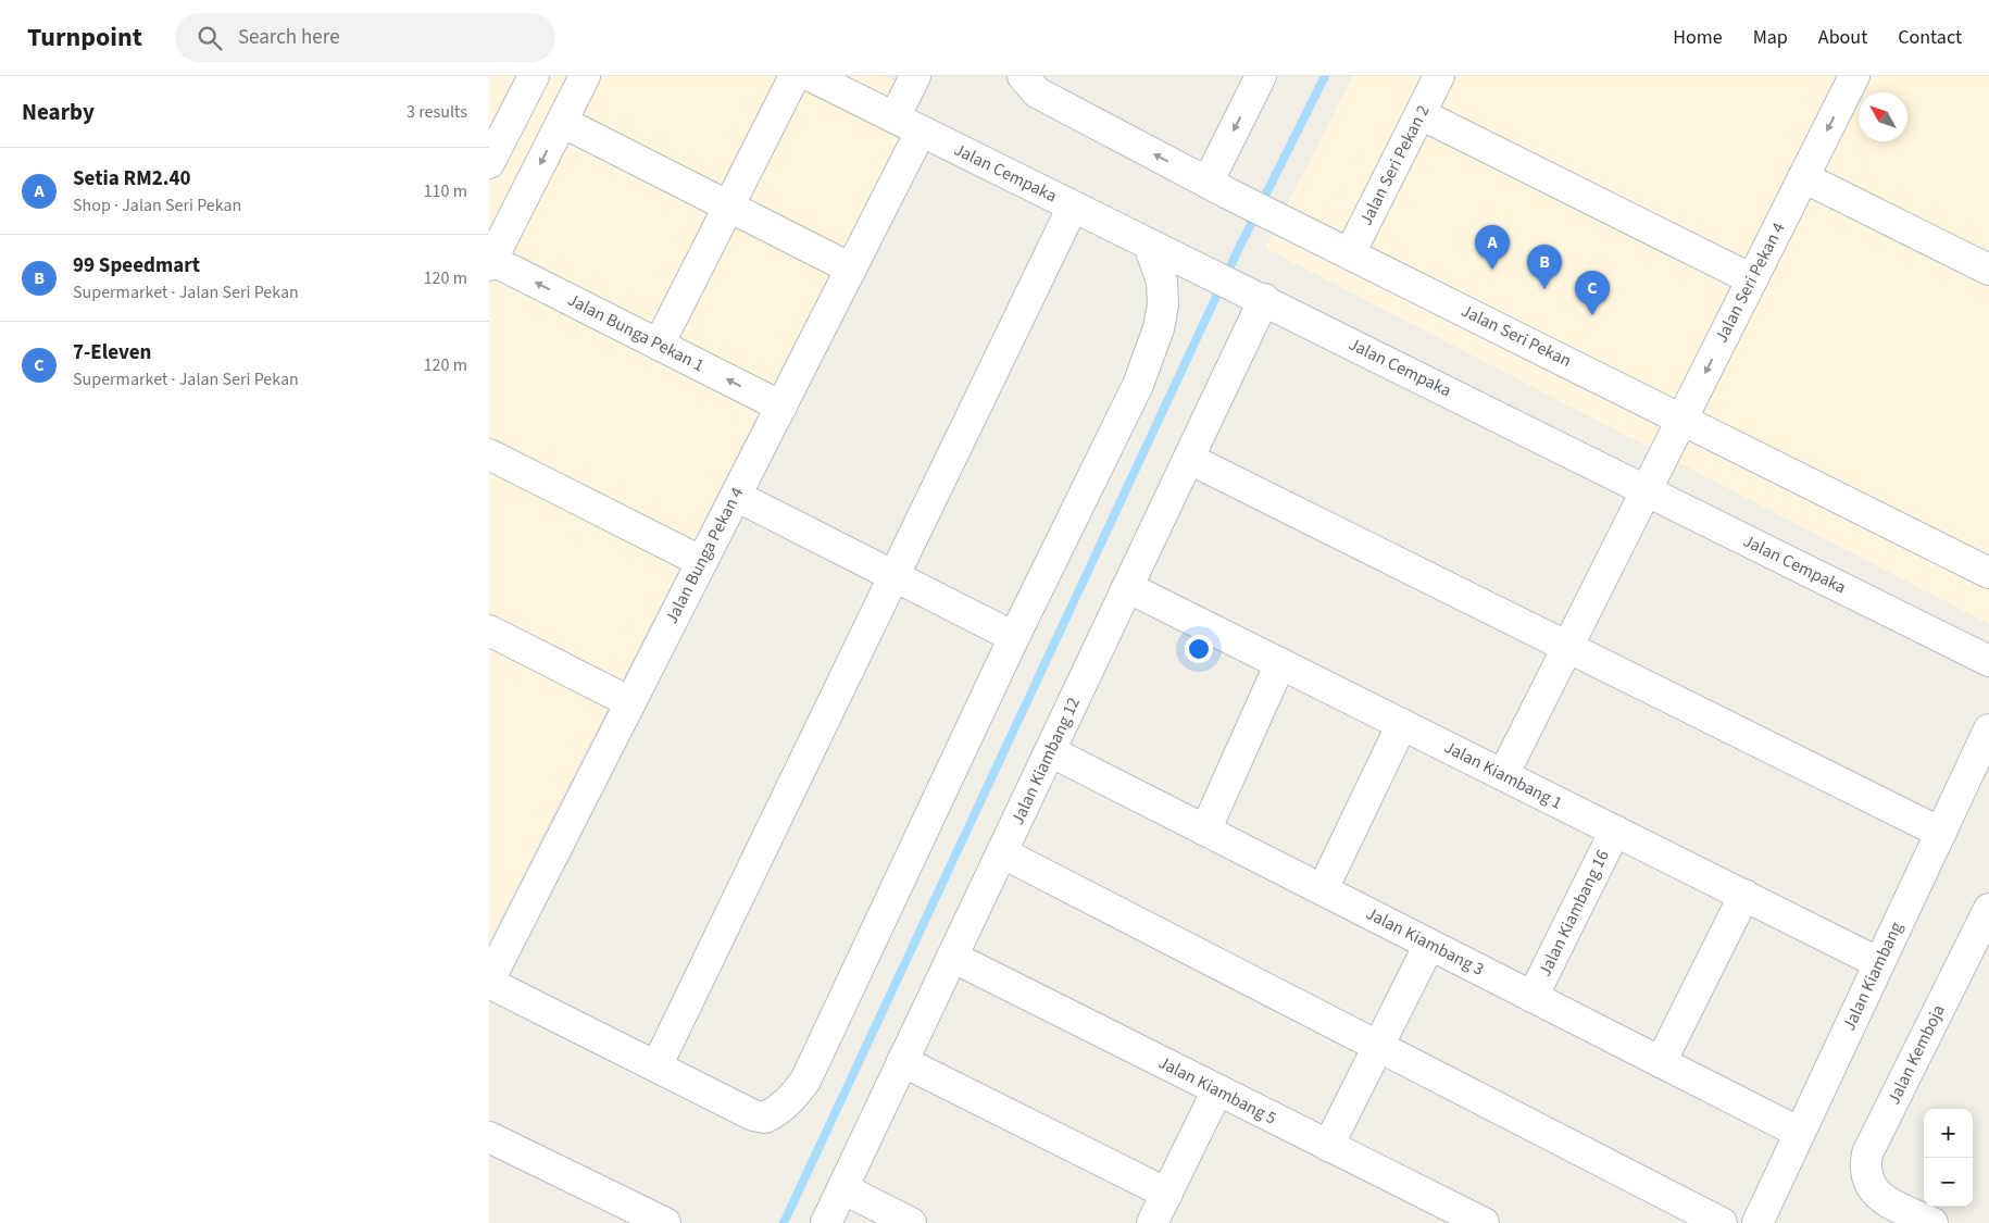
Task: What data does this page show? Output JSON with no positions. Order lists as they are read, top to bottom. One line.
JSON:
{"streets":{"street":["Jalan Seri Pekan 2","Jalan Cempaka","Jalan Seri Pekan 4","Jalan Bunga Pekan 1","Jalan Seri Pekan","Jalan Bunga Pekan 4","Jalan Kiambang 12","Jalan Kiambang 1","Jalan Kiambang 16","Jalan Kiambang 3","Jalan Kiambang","Jalan Kemboja","Jalan Kiambang 5"]},"crossings":[["Jalan Seri Pekan 2","Jalan Seri Pekan"],["Jalan Cempaka","Jalan Seri Pekan 4"],["Jalan Cempaka","Jalan Bunga Pekan 4"],["Jalan Cempaka","Jalan Kiambang 12"],["Jalan Seri Pekan 4","Jalan Seri Pekan"],["Jalan Seri Pekan 4","Jalan Kiambang 1"],["Jalan Bunga Pekan 1","Jalan Bunga Pekan 4"],["Jalan Kiambang 12","Jalan Kiambang 1"],["Jalan Kiambang 12","Jalan Kiambang 3"],["Jalan Kiambang 12","Jalan Kiambang 5"],["Jalan Kiambang 1","Jalan Kiambang 16"],["Jalan Kiambang 1","Jalan Kiambang"],["Jalan Kiambang 16","Jalan Kiambang 3"],["Jalan Kiambang 3","Jalan Kiambang"]],"north":"top left","page":{"header":"Turnpoint","search":"Search here","nav":["Home","Map","About","Contact"],"heading":["Nearby","3 results"],"list":[{"mark":"A","name":"Setia RM2.40","note":"Shop · Jalan Seri Pekan","value":"110 m"},{"mark":"B","name":"99 Speedmart","note":"Supermarket · Jalan Seri Pekan","value":"120 m"},{"mark":"C","name":"7-Eleven","note":"Supermarket · Jalan Seri Pekan","value":"120 m"}],"pins":["A","B","C"],"map_buttons":["+","−"]}}
